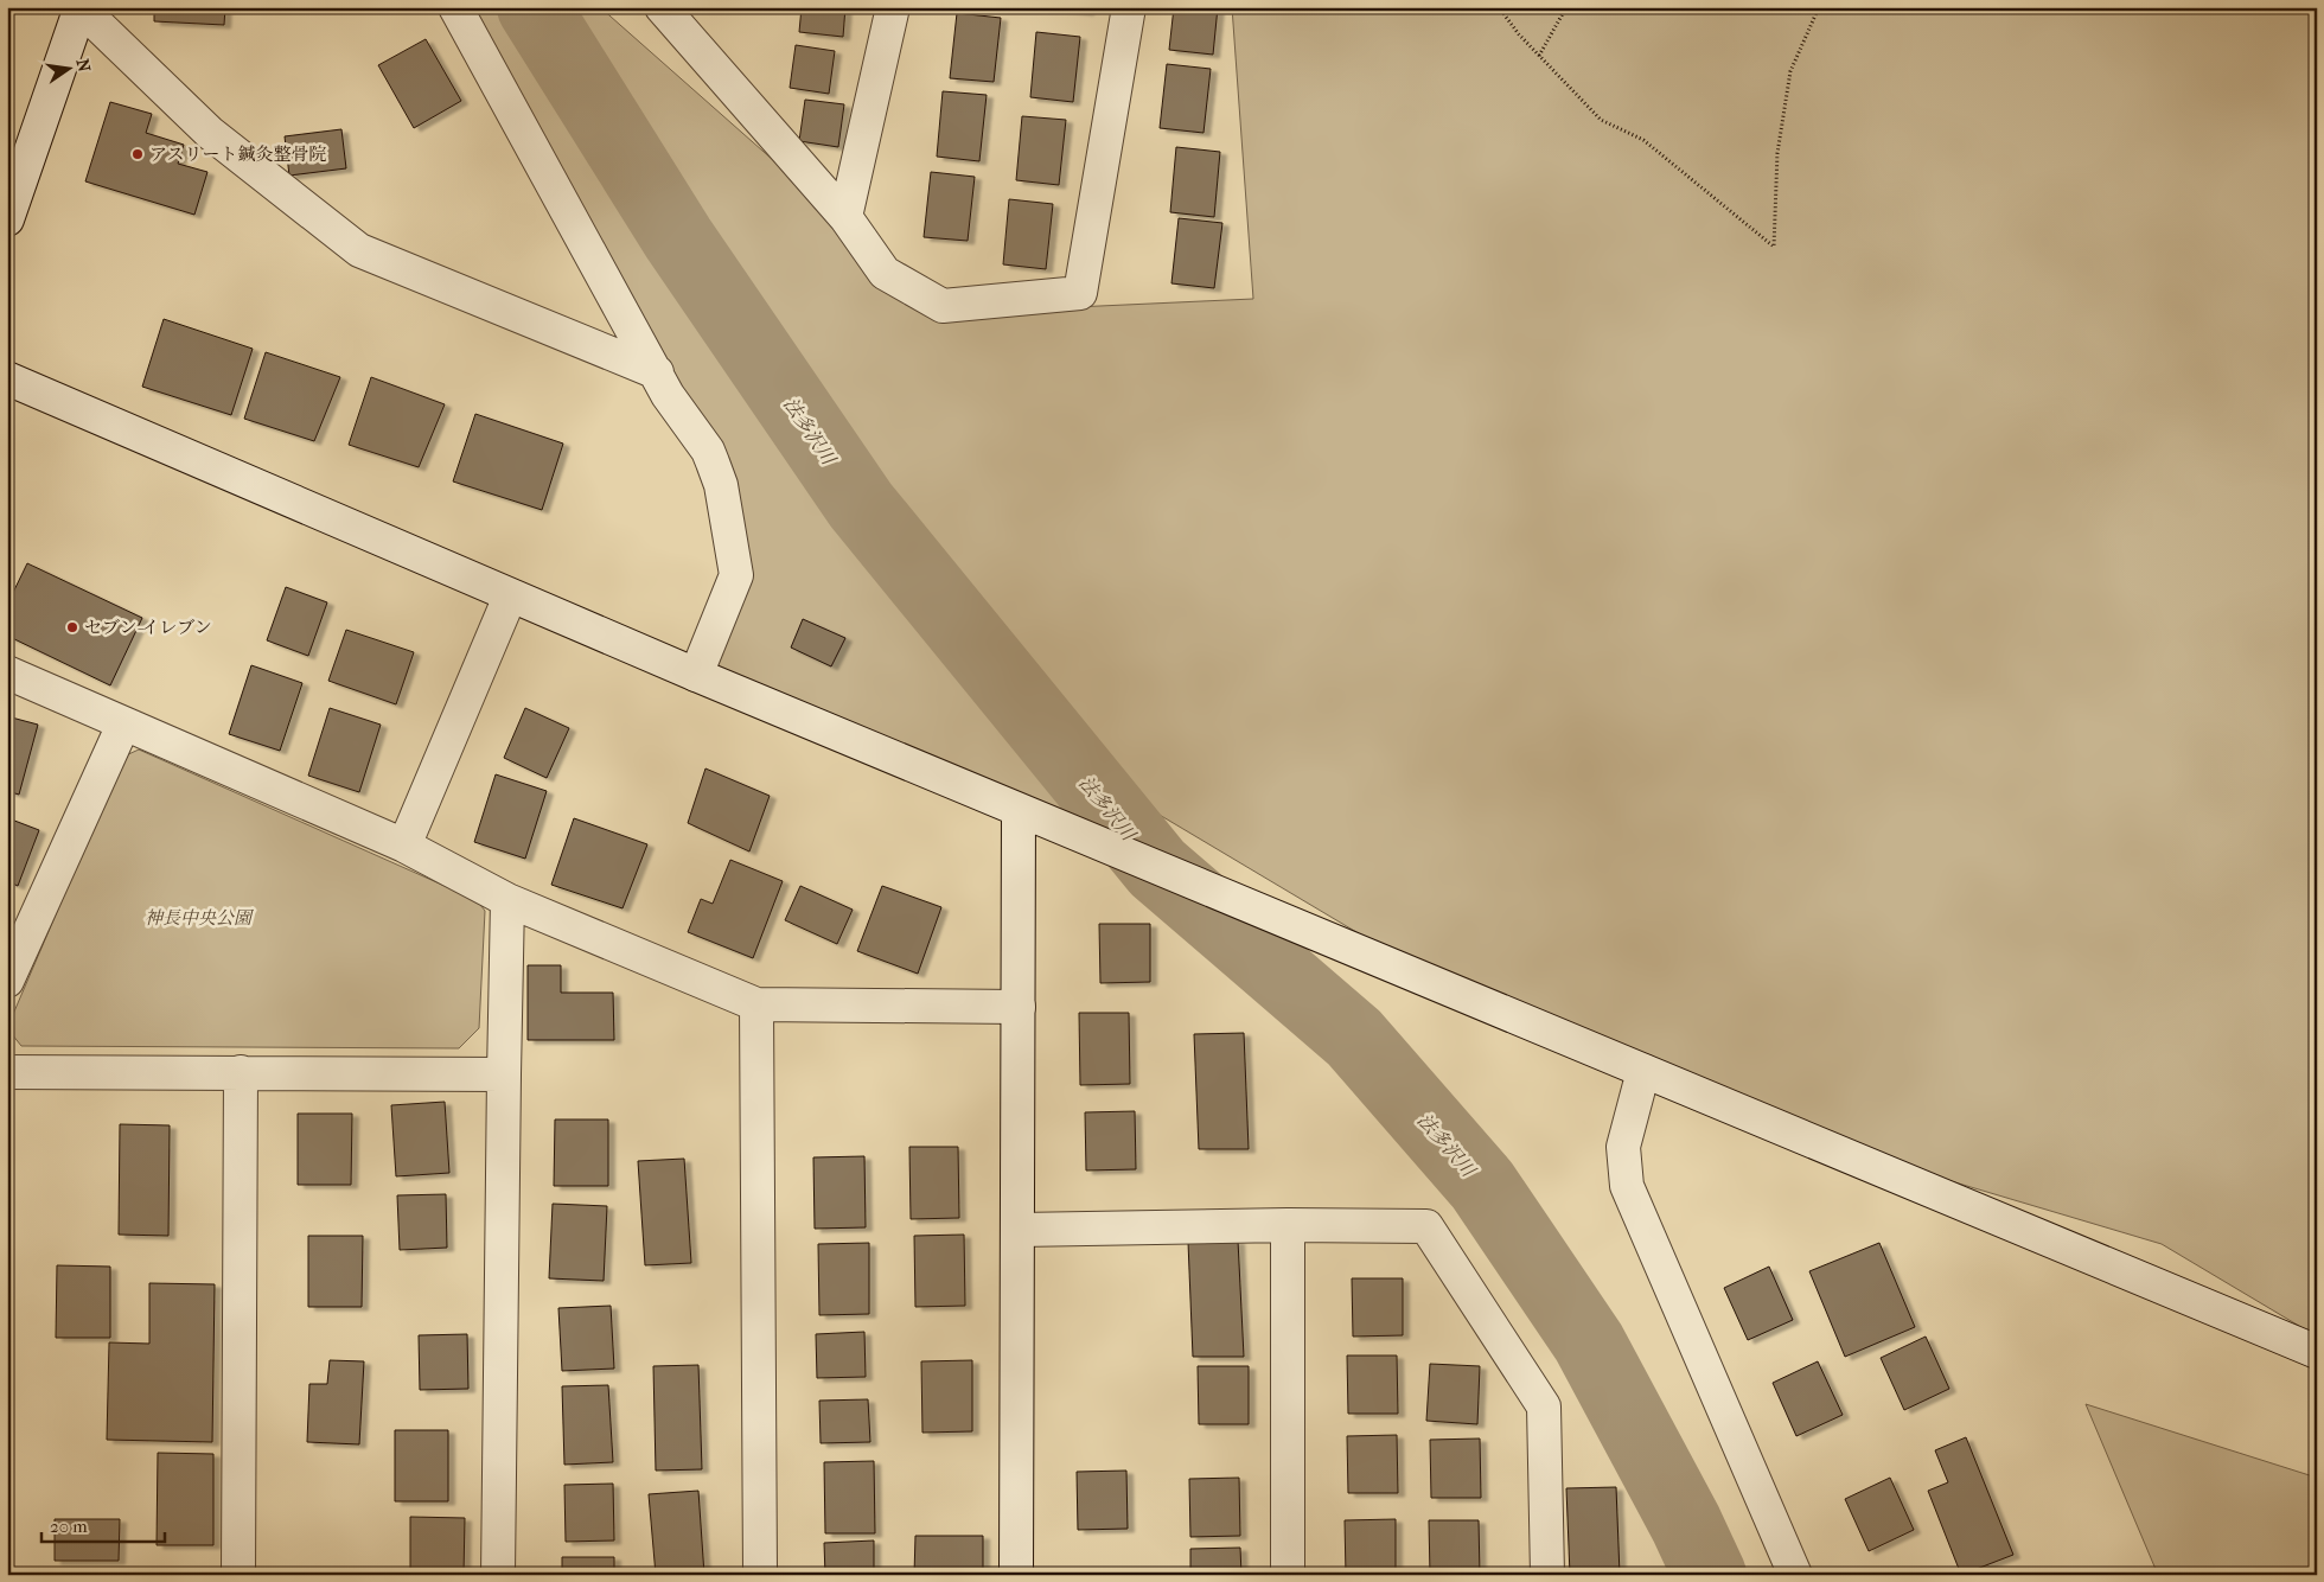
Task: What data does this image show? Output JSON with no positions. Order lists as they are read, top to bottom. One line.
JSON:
{"water":["法多沢川"],"parks":["神長中央公園"],"places":["アスリート鍼灸整骨院","セブン-イレブン"],"scale_bar":"20 m","north":"right"}
